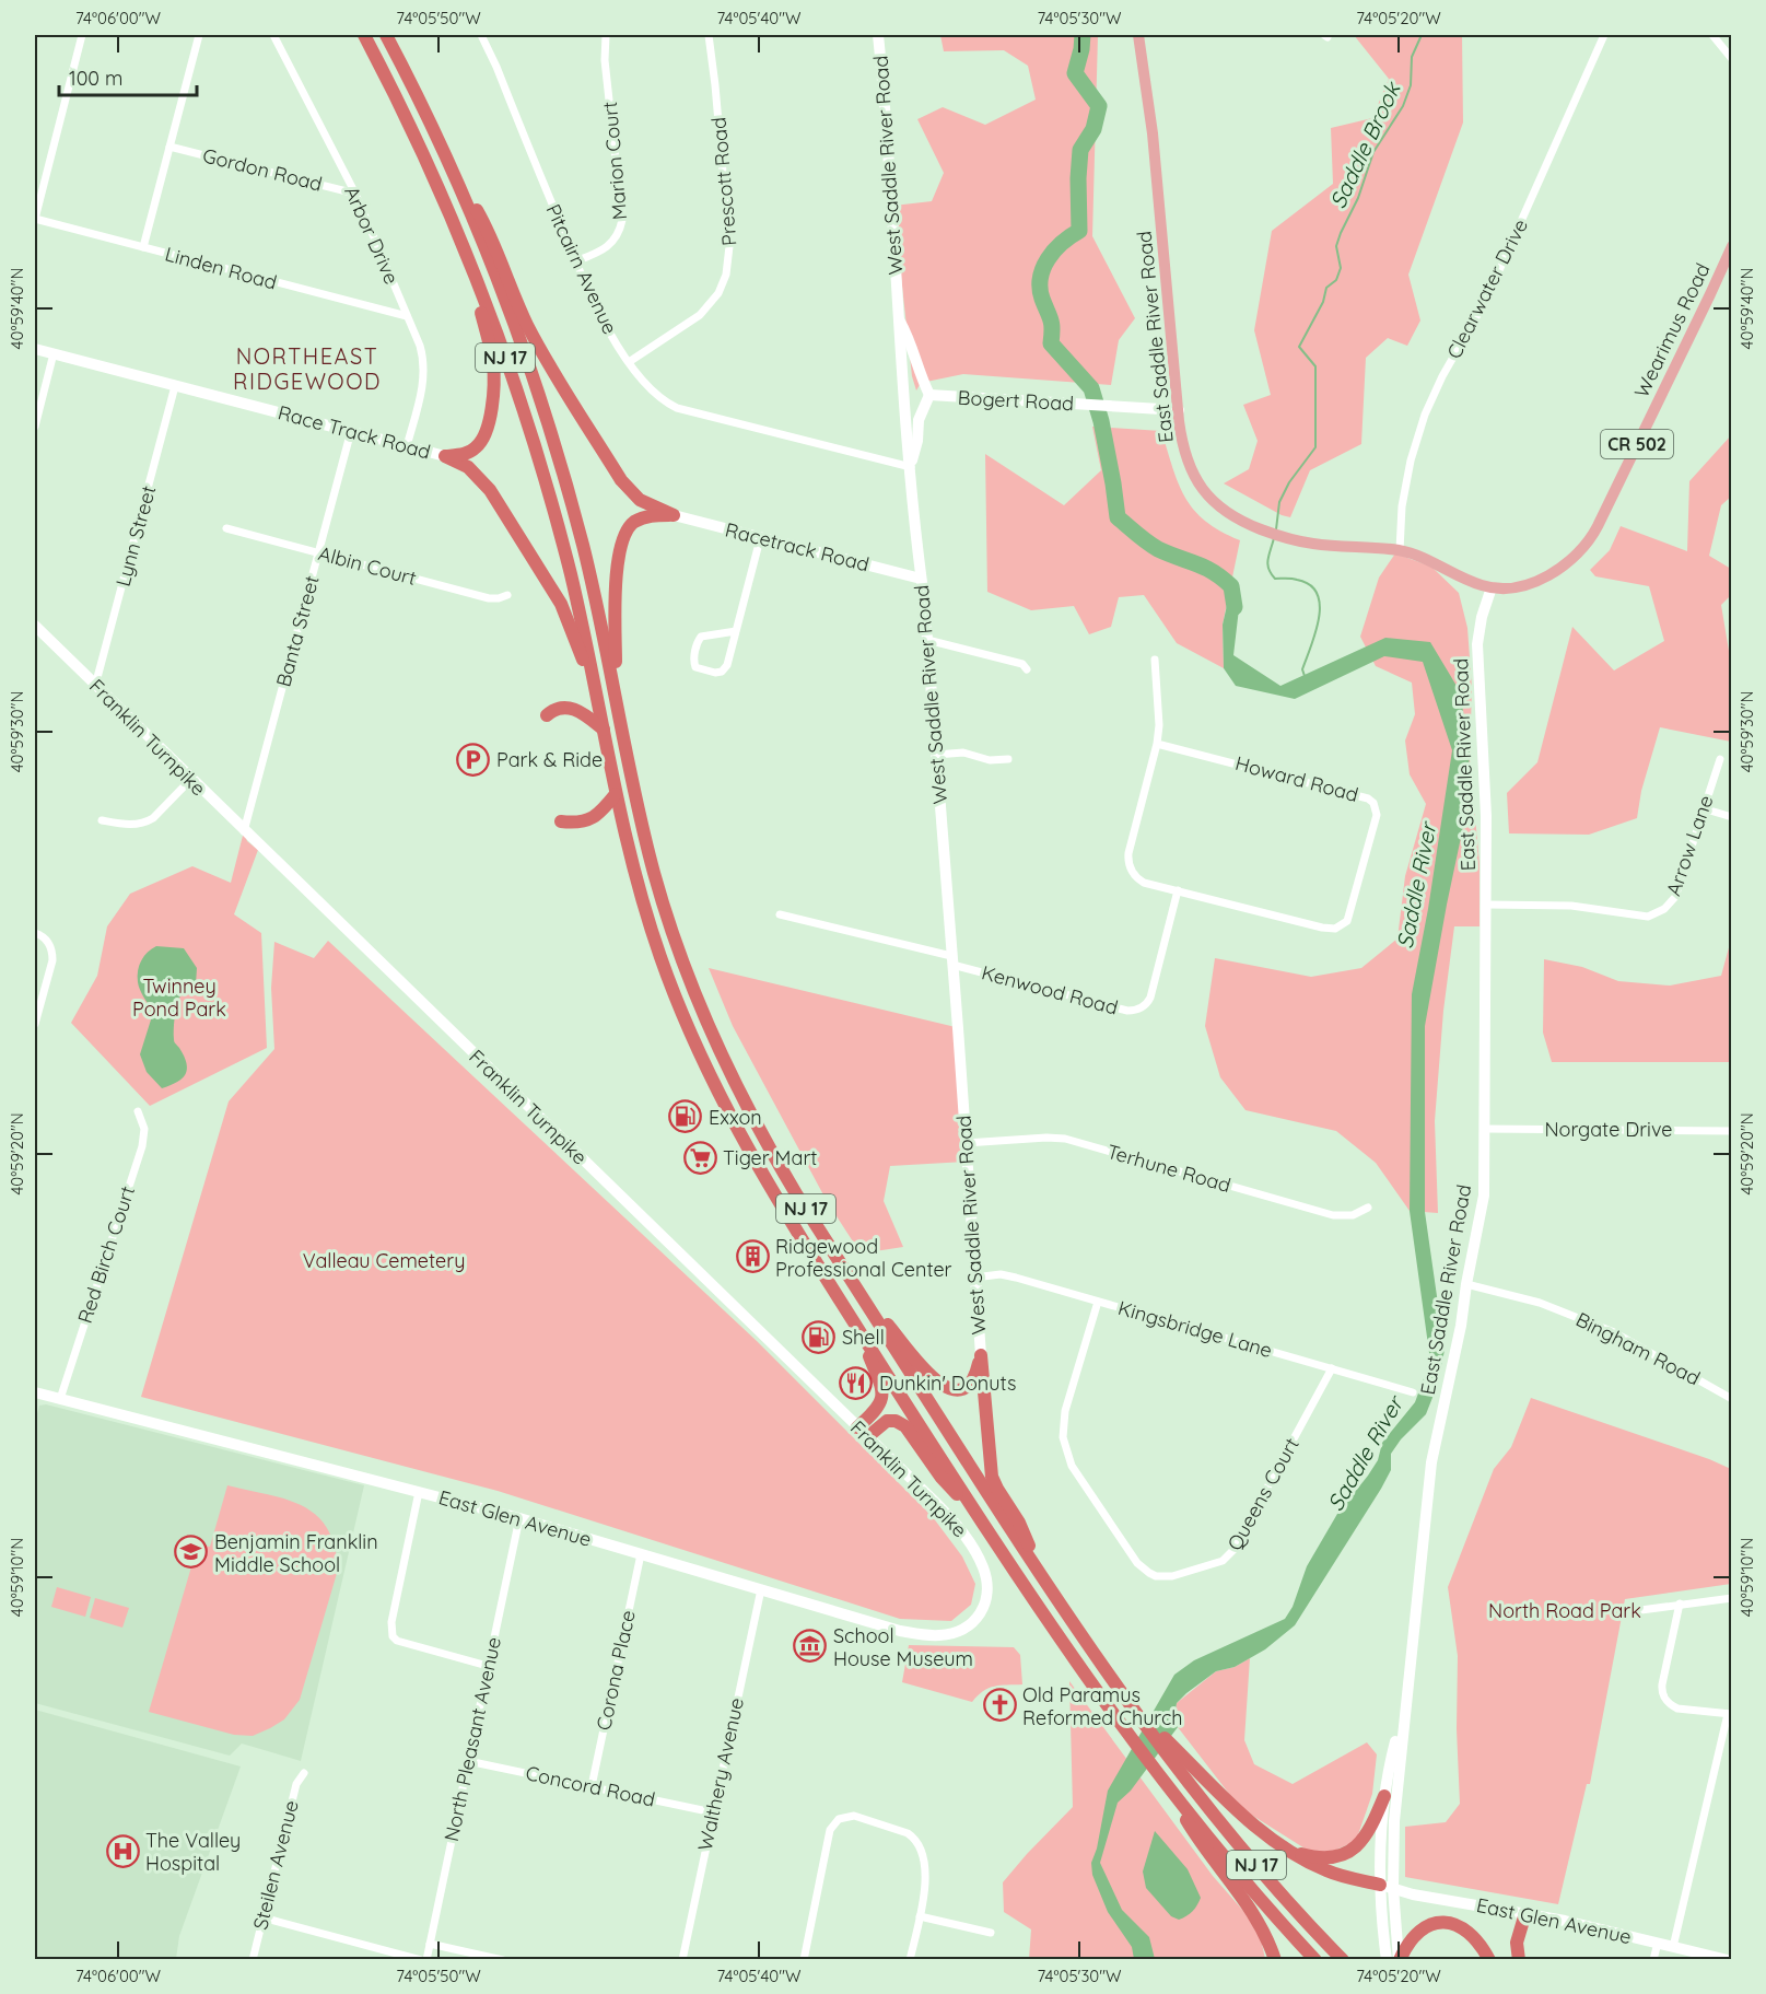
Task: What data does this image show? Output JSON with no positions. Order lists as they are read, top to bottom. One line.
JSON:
{"streets":{"highway":["NJ 17"],"main road":["Wearimus Road","East Saddle River Road","CR 502"],"street":["Marion Court","West Saddle River Road","Gordon Road","Prescott Road","Arbor Drive","Linden Road","Pitcairn Avenue","Clearwater Drive","Bogert Road","Race Track Road","Lynn Street","Racetrack Road","Albin Court","Banta Street","Franklin Turnpike","Howard Road","Arrow Lane","Kenwood Road","Norgate Drive","Terhune Road","Red Birch Court","Kingsbridge Lane","Bingham Road","Queens Court","East Glen Avenue","Corona Place","North Pleasant Avenue","Walthery Avenue","Concord Road","Steilen Avenue"]},"crossings":[["Marion Court","Pitcairn Avenue"],["West Saddle River Road","Pitcairn Avenue"],["West Saddle River Road","Bogert Road"],["West Saddle River Road","Racetrack Road"],["West Saddle River Road","Kenwood Road"],["West Saddle River Road","Terhune Road"],["West Saddle River Road","Kingsbridge Lane"],["Gordon Road","Arbor Drive"],["Prescott Road","Pitcairn Avenue"],["Arbor Drive","Linden Road"],["Arbor Drive","Race Track Road"],["Pitcairn Avenue","Bogert Road"],["Clearwater Drive","East Saddle River Road"],["Wearimus Road","East Saddle River Road"],["East Saddle River Road","Bogert Road"],["East Saddle River Road","Arrow Lane"],["East Saddle River Road","Norgate Drive"],["East Saddle River Road","Bingham Road"],["East Saddle River Road","East Glen Avenue"],["Race Track Road","Lynn Street"],["Race Track Road","Banta Street"],["Lynn Street","Franklin Turnpike"],["Albin Court","Banta Street"],["Banta Street","Franklin Turnpike"],["Franklin Turnpike","East Glen Avenue"],["Howard Road","Kenwood Road"],["Red Birch Court","East Glen Avenue"],["Kingsbridge Lane","Queens Court"],["East Glen Avenue","Corona Place"],["East Glen Avenue","North Pleasant Avenue"],["East Glen Avenue","Walthery Avenue"],["Corona Place","Concord Road"],["North Pleasant Avenue","Concord Road"],["Walthery Avenue","Concord Road"]],"districts":["NORTHEAST RIDGEWOOD"],"water":["Saddle Brook","Saddle River"],"parks":["Twinney Pond Park","Valleau Cemetery","North Road Park"],"places":{"parking":["Park & Ride"],"fuel station":["Exxon","Shell"],"supermarket":["Tiger Mart"],"building":["Ridgewood Professional Center"],"restaurant":["Dunkin' Donuts"],"school or university":["Benjamin Franklin Middle School"],"museum":["School House Museum"],"church":["Old Paramus Reformed Church"],"hospital":["The Valley Hospital"]},"scale_bar":"100 m","coordinates":["74°06'00\"W","74°05'50\"W","74°05'40\"W","74°05'30\"W","74°05'20\"W","40°59'40\"N","40°59'30\"N","40°59'20\"N","40°59'10\"N"]}
